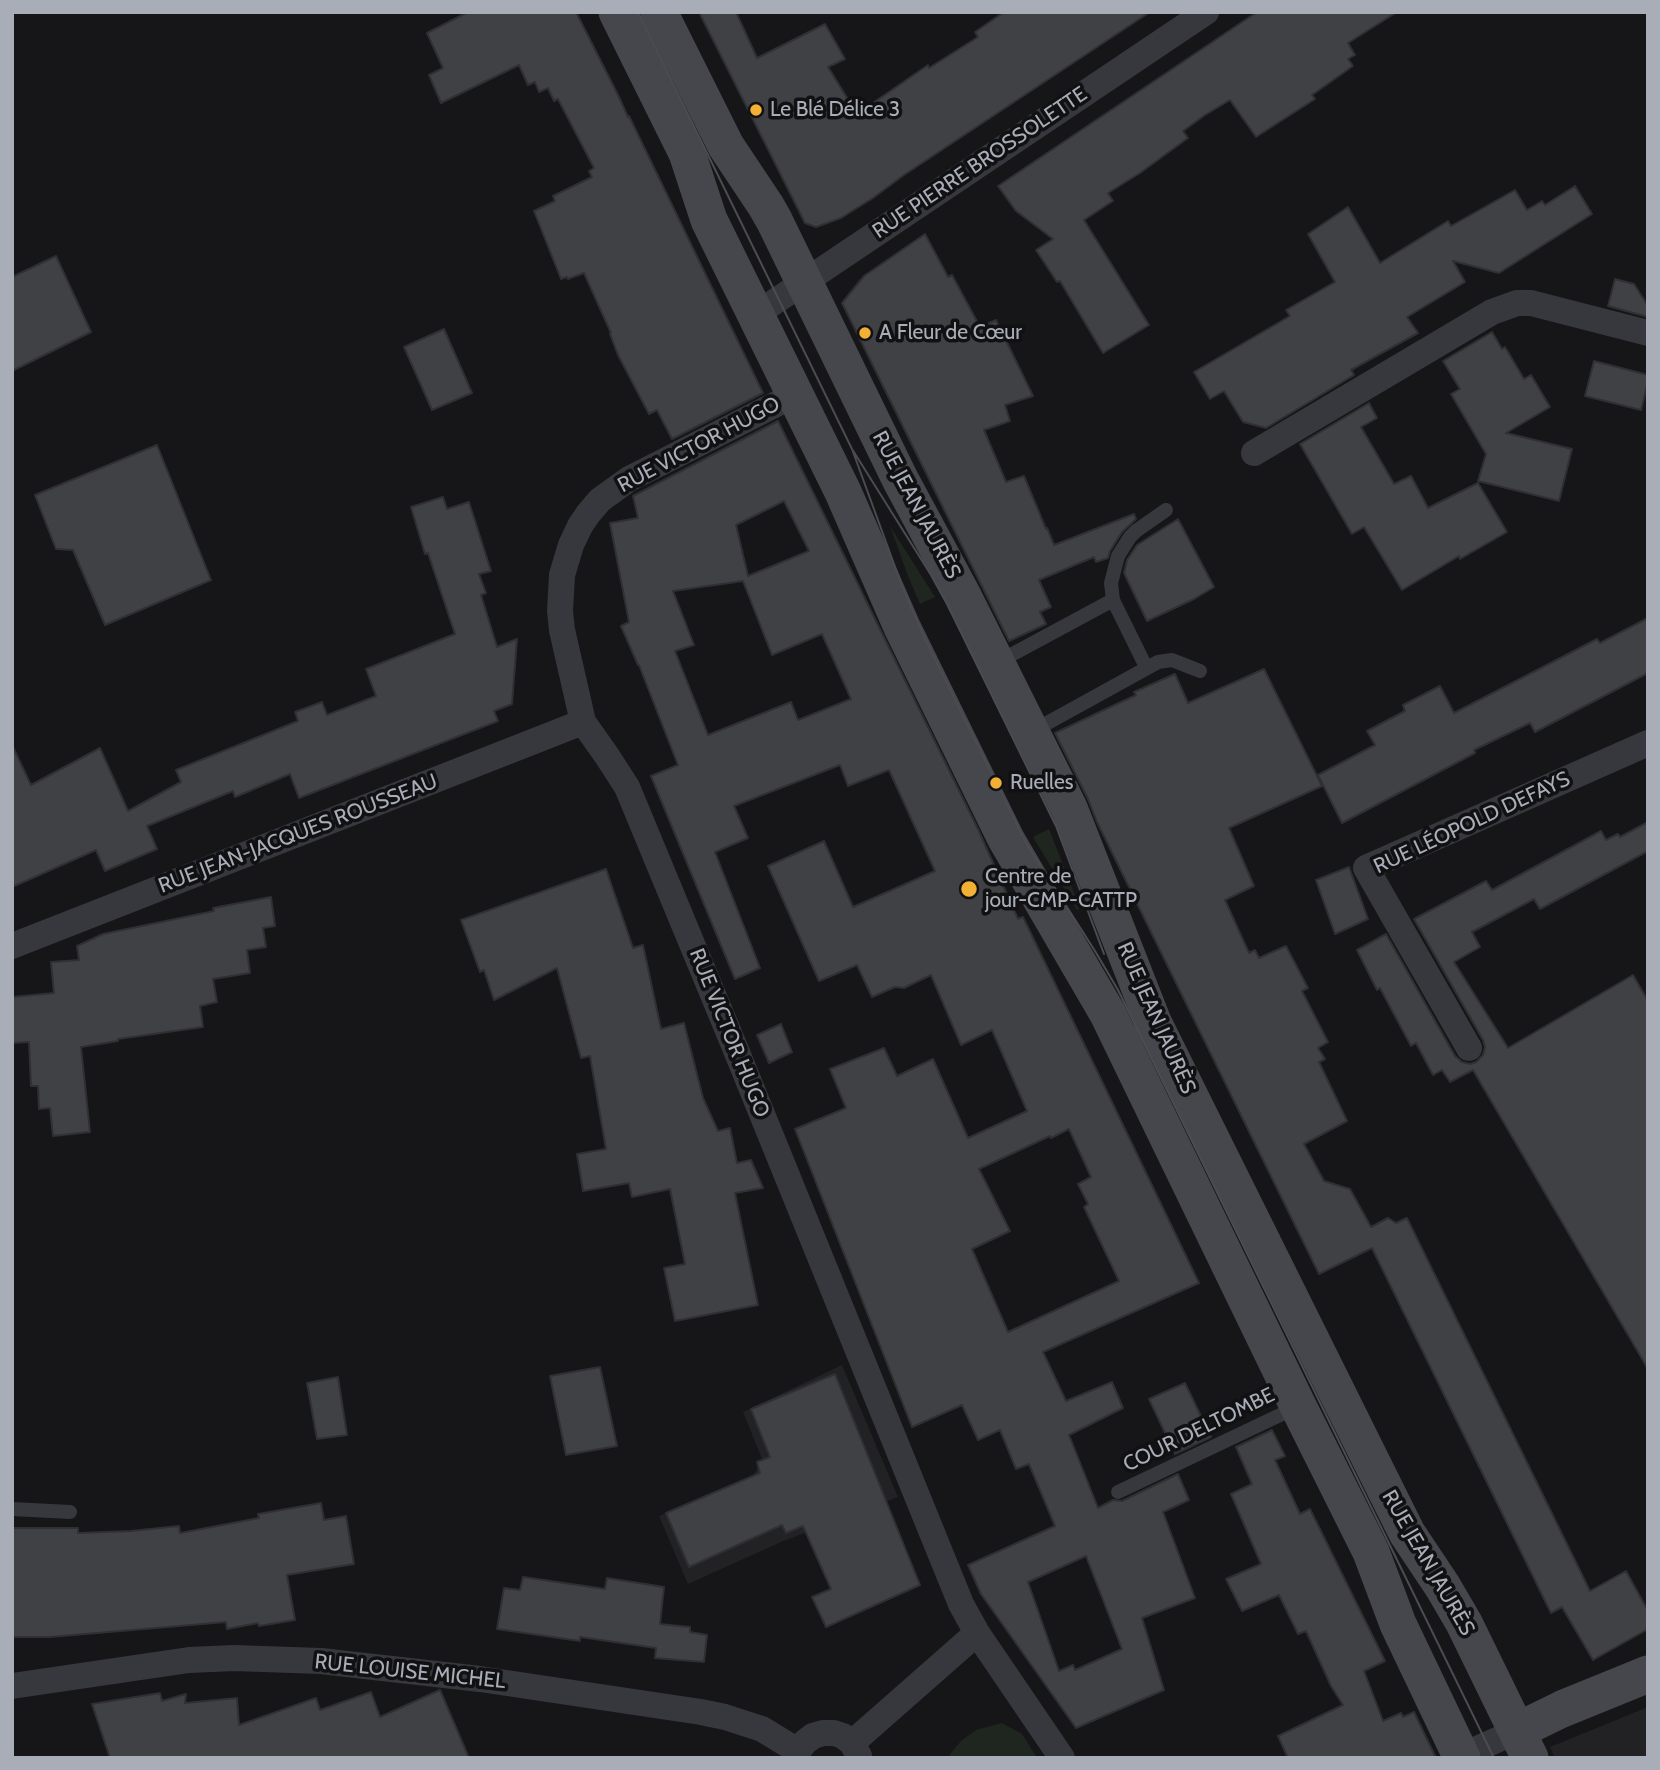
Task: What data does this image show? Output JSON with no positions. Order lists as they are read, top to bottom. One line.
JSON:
{"streets":{"main road":["RUE JEAN JAURÈS"],"street":["RUE PIERRE BROSSOLETTE","RUE VICTOR HUGO","RUE LÉOPOLD DEFAYS","RUE JEAN-JACQUES ROUSSEAU","RUE LOUISE MICHEL"],"lane":["COUR DELTOMBE"]},"crossings":[["RUE PIERRE BROSSOLETTE","RUE JEAN JAURÈS"],["RUE VICTOR HUGO","RUE JEAN JAURÈS"],["RUE VICTOR HUGO","RUE JEAN-JACQUES ROUSSEAU"],["RUE JEAN JAURÈS","COUR DELTOMBE"]],"places":["Le Blé Délice 3","A Fleur de Cœur","Ruelles","Centre de jour-CMP-CATTP"]}
